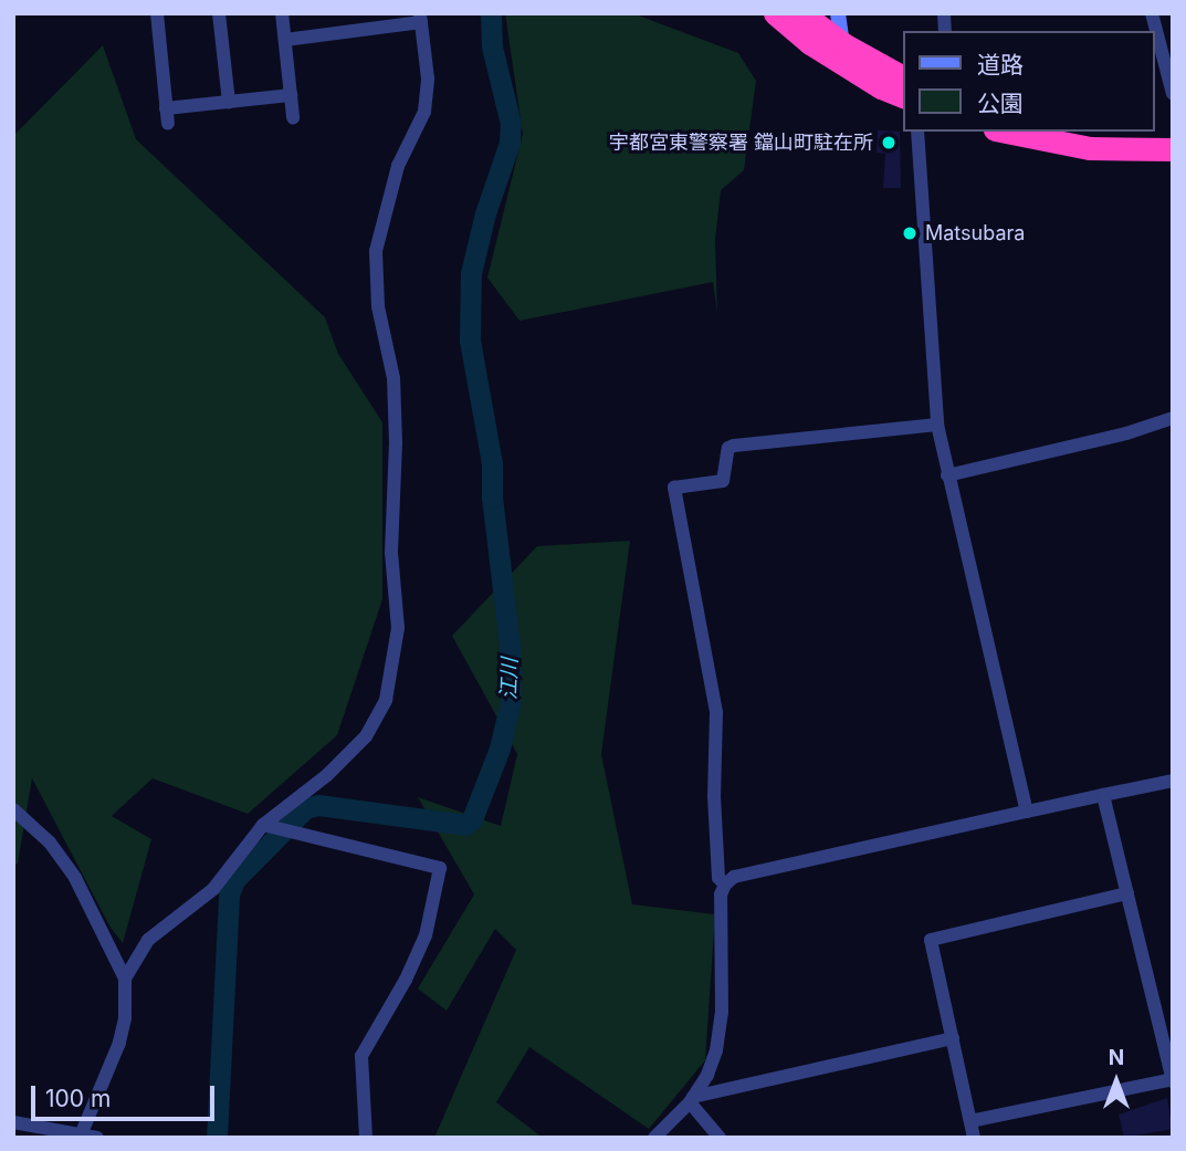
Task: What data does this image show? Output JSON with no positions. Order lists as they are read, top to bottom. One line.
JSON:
{"water":["江川"],"places":["宇都宮東警察署 鐺山町駐在所","Matsubara"],"legend":["道路","公園"],"scale_bar":"100 m","north":"top"}
